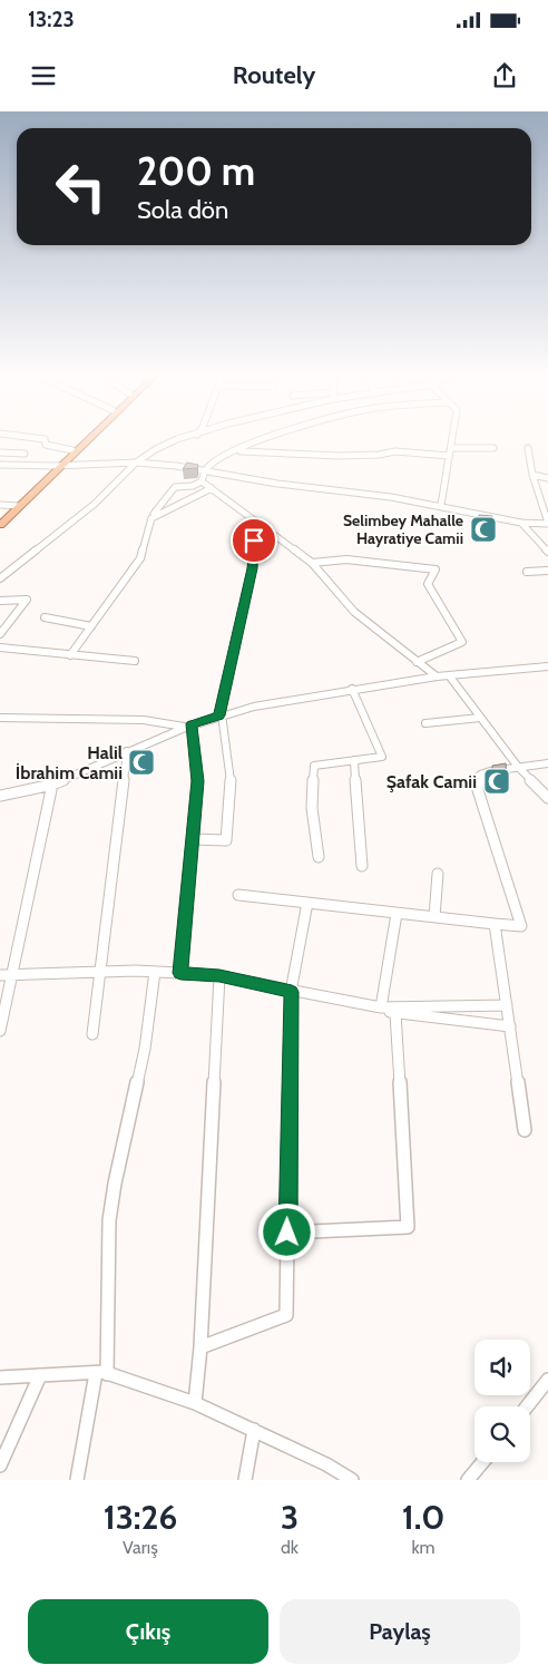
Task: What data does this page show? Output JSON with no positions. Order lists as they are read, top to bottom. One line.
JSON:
{"places":{"mosque":["Selimbey Mahalle Hayratiye Camii","Halil İbrahim Camii","Şafak Camii"]},"page":{"status":"13:23","header":"Routely","turn":["200 m","Sola dön"],"eta":["13:26","Varış","3","dk","1.0","km"],"buttons":["Çıkış","Paylaş"]}}
